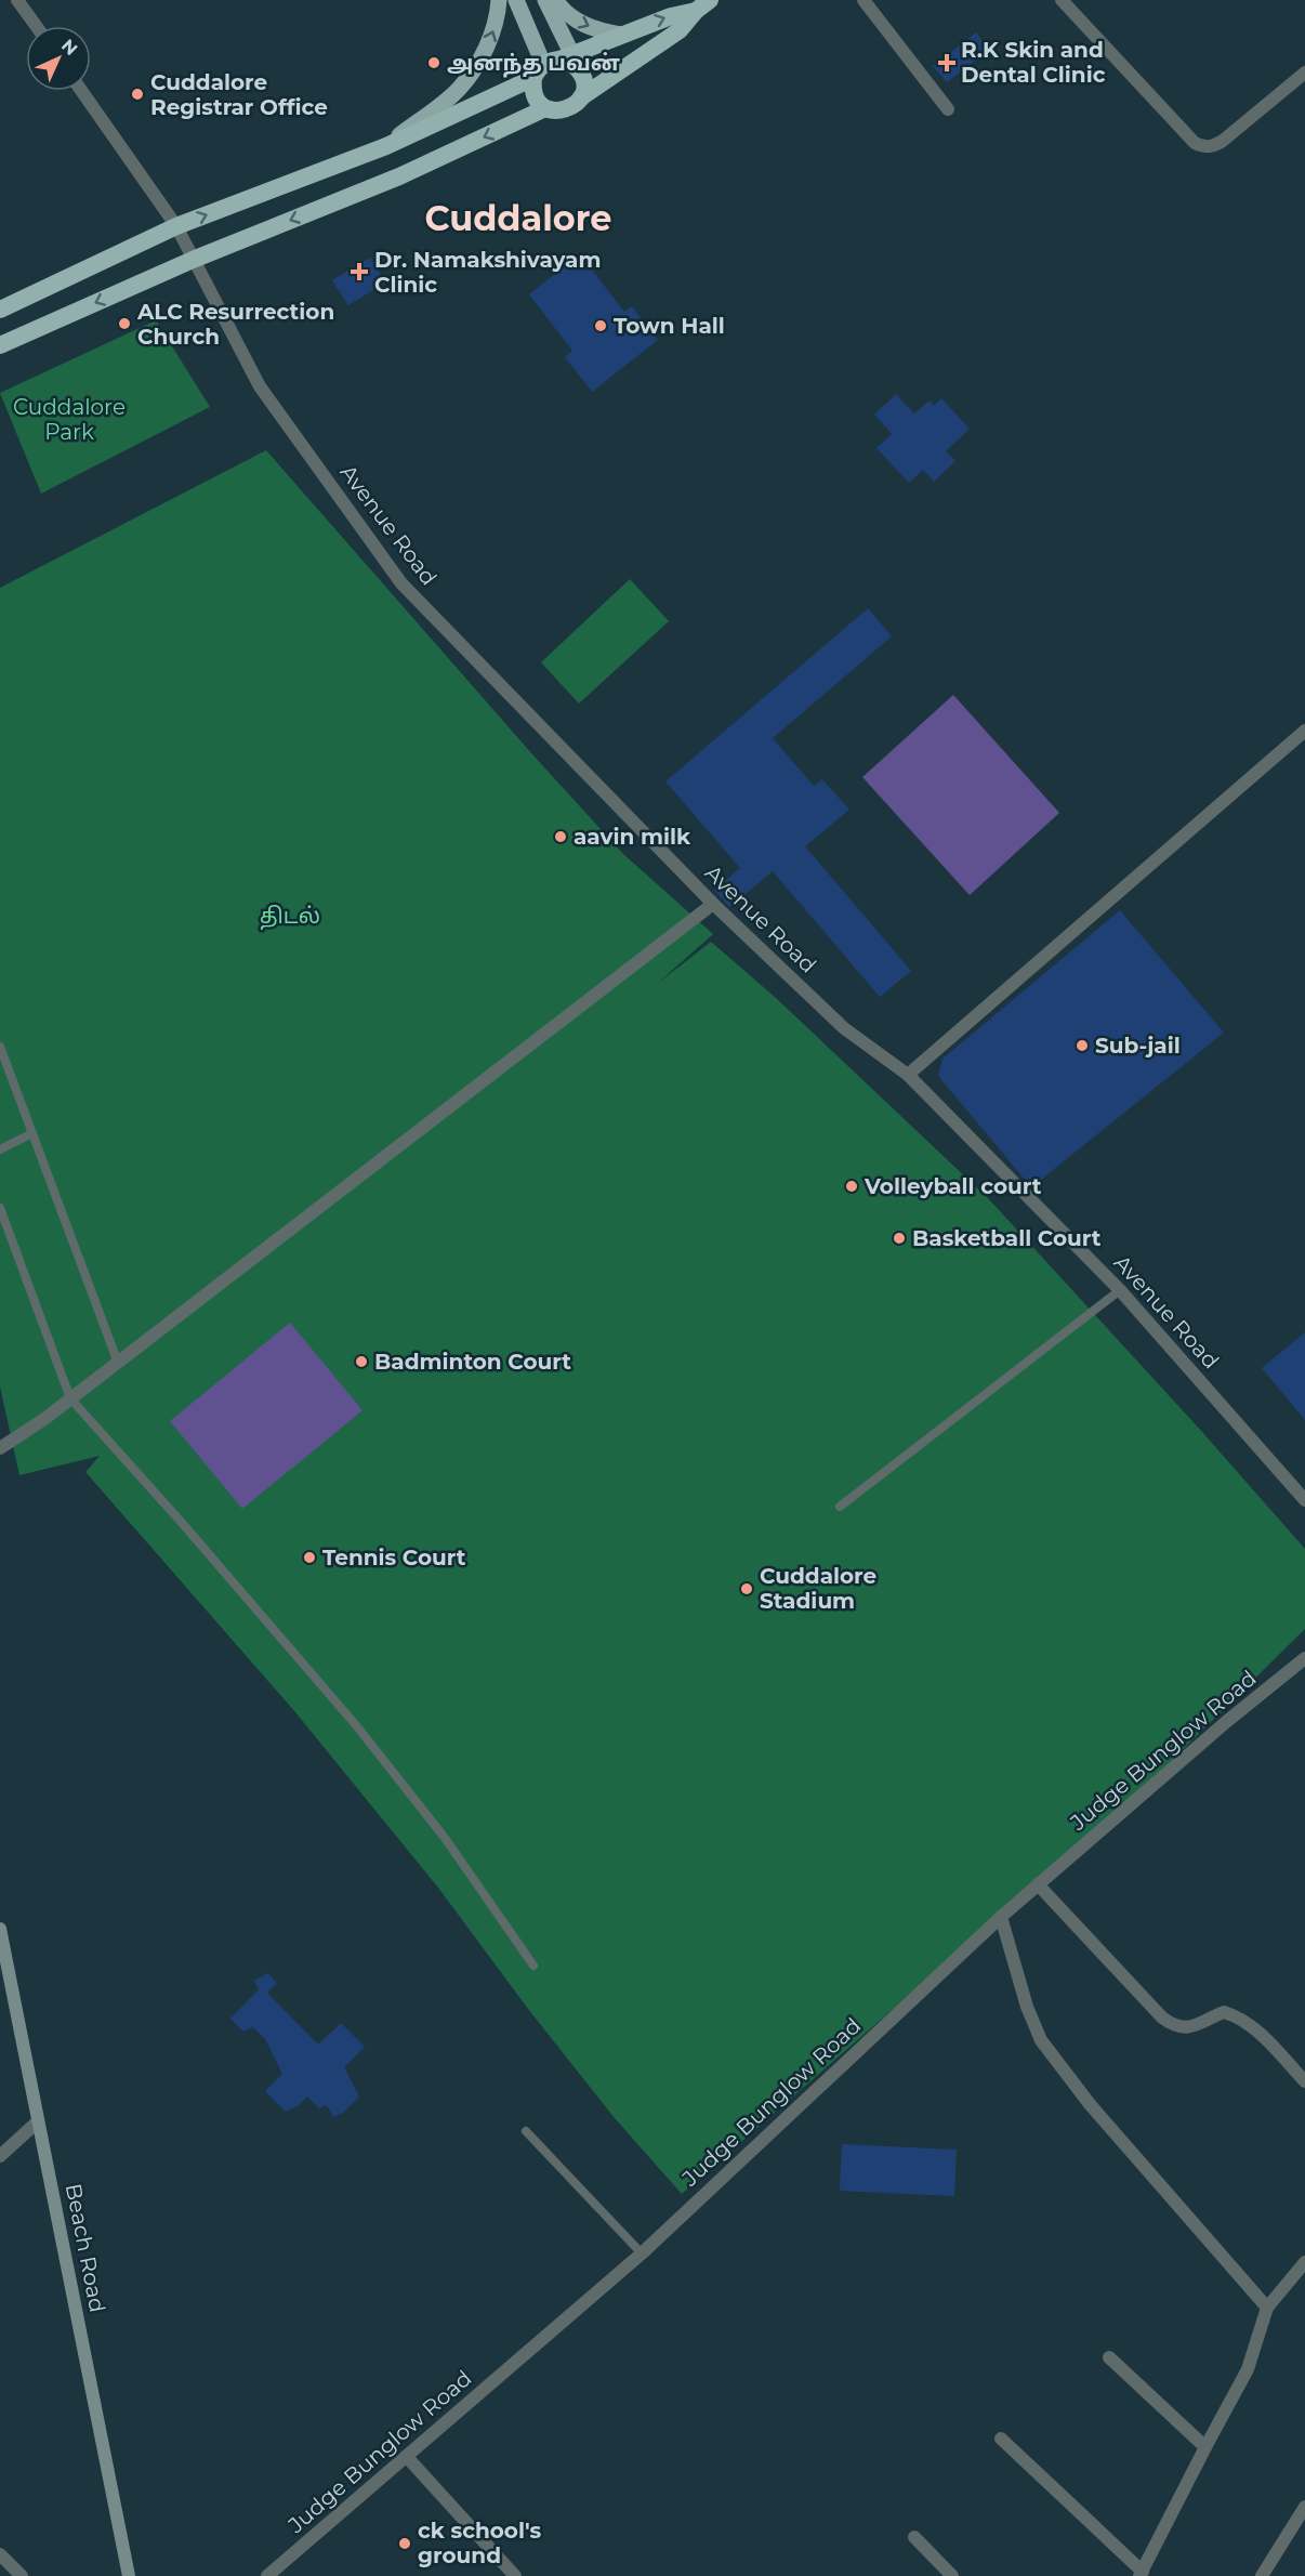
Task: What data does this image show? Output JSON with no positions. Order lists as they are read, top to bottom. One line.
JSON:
{"streets":{"main road":["Beach Road"],"street":["Avenue Road","Judge Bunglow Road"]},"districts":["Cuddalore"],"parks":["Cuddalore Park","திடல்"],"places":{"other":["அனந்த பவன்","Cuddalore Registrar Office","ALC Resurrection Church","Town Hall","aavin milk","Sub-jail","Volleyball court","Basketball Court","Badminton Court","Tennis Court","Cuddalore Stadium","ck school's ground"],"health":["R.K Skin and Dental Clinic","Dr. Namakshivayam Clinic"]},"north":"top right"}
